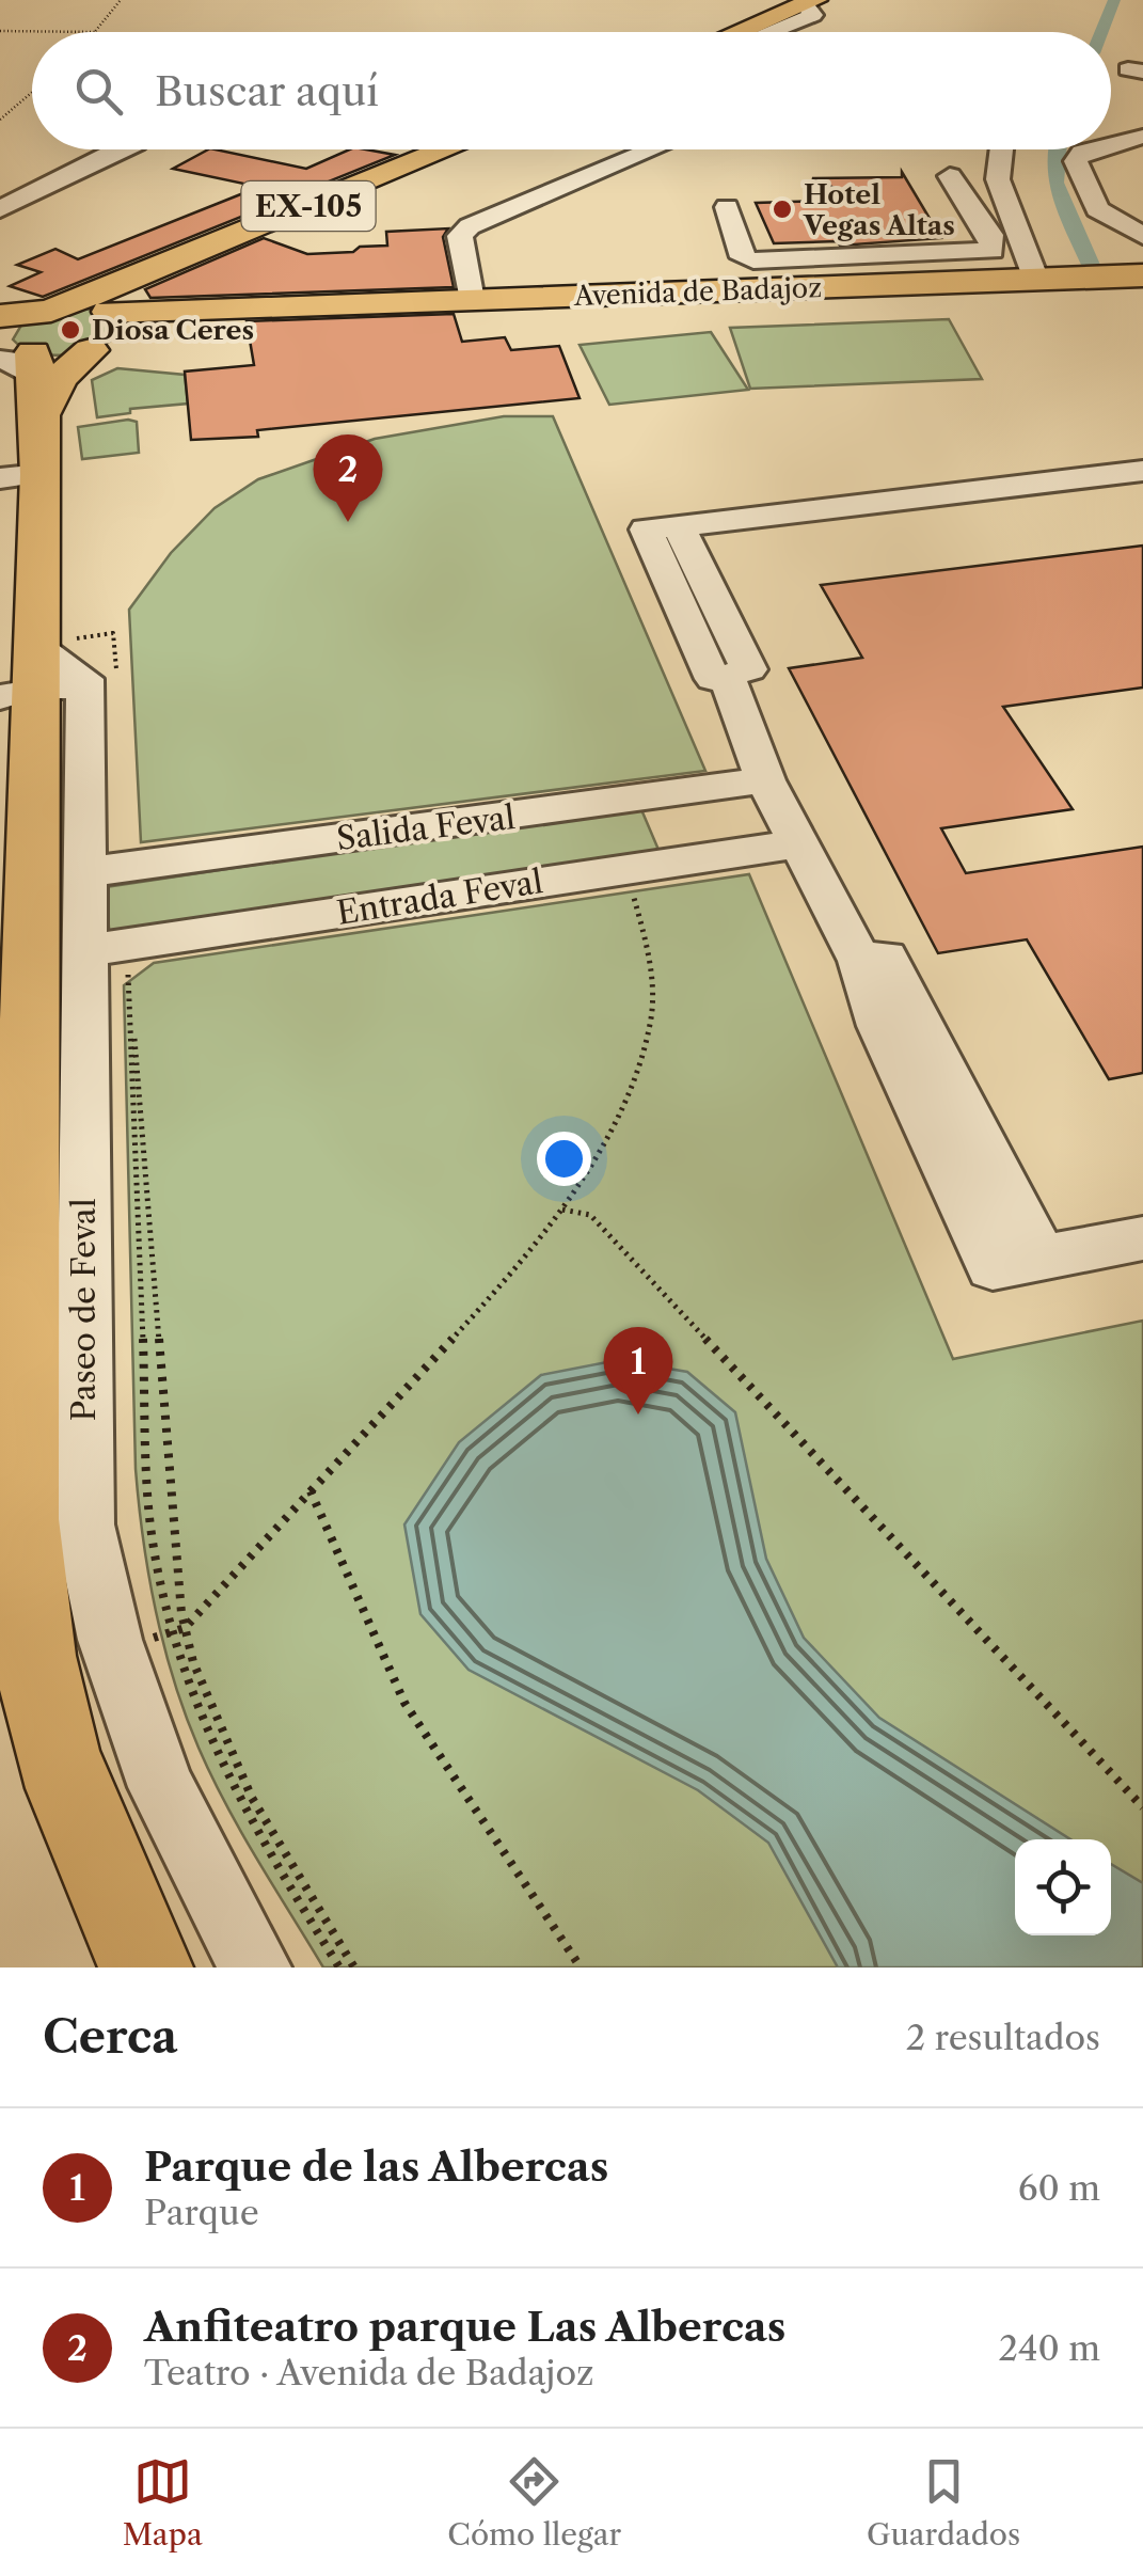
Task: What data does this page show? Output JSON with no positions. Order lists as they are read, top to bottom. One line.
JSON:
{"streets":{"main road":["EX-105","Avenida de Badajoz"],"street":["Salida Feval","Entrada Feval","Paseo de Feval"]},"crossings":[["EX-105","Avenida de Badajoz"],["Salida Feval","Paseo de Feval"],["Entrada Feval","Paseo de Feval"]],"places":["Hotel Vegas Altas","Diosa Ceres"],"page":{"search":"Buscar aquí","pins":["2","1"],"heading":["Cerca","2 resultados"],"list":[{"mark":"1","name":"Parque de las Albercas","note":"Parque","value":"60 m"},{"mark":"2","name":"Anfiteatro parque Las Albercas","note":"Teatro · Avenida de Badajoz","value":"240 m"}],"nav":["Mapa","Cómo llegar","Guardados"]}}
